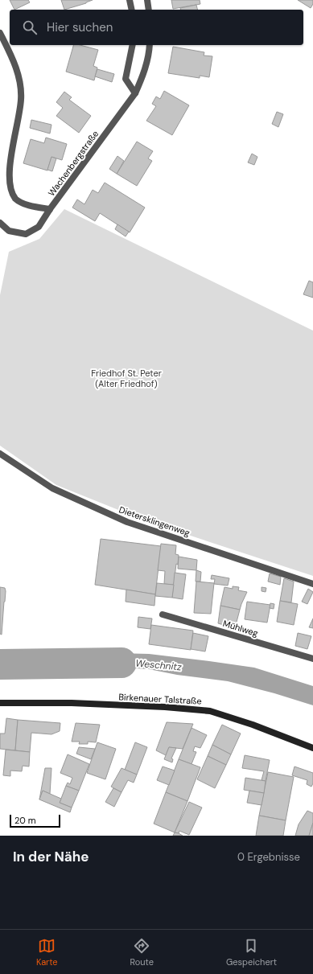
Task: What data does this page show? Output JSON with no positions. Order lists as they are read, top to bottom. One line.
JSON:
{"streets":{"main road":["Birkenauer Talstraße"],"street":["Wachenbergstraße","Dietersklingenweg","Mühlweg"]},"water":["Weschnitz"],"parks":["Friedhof St. Peter (Alter Friedhof)"],"scale_bar":"20 m","page":{"search":"Hier suchen","scale":"20 m","heading":["In der Nähe","0 Ergebnisse"],"nav":["Karte","Route","Gespeichert"]}}
